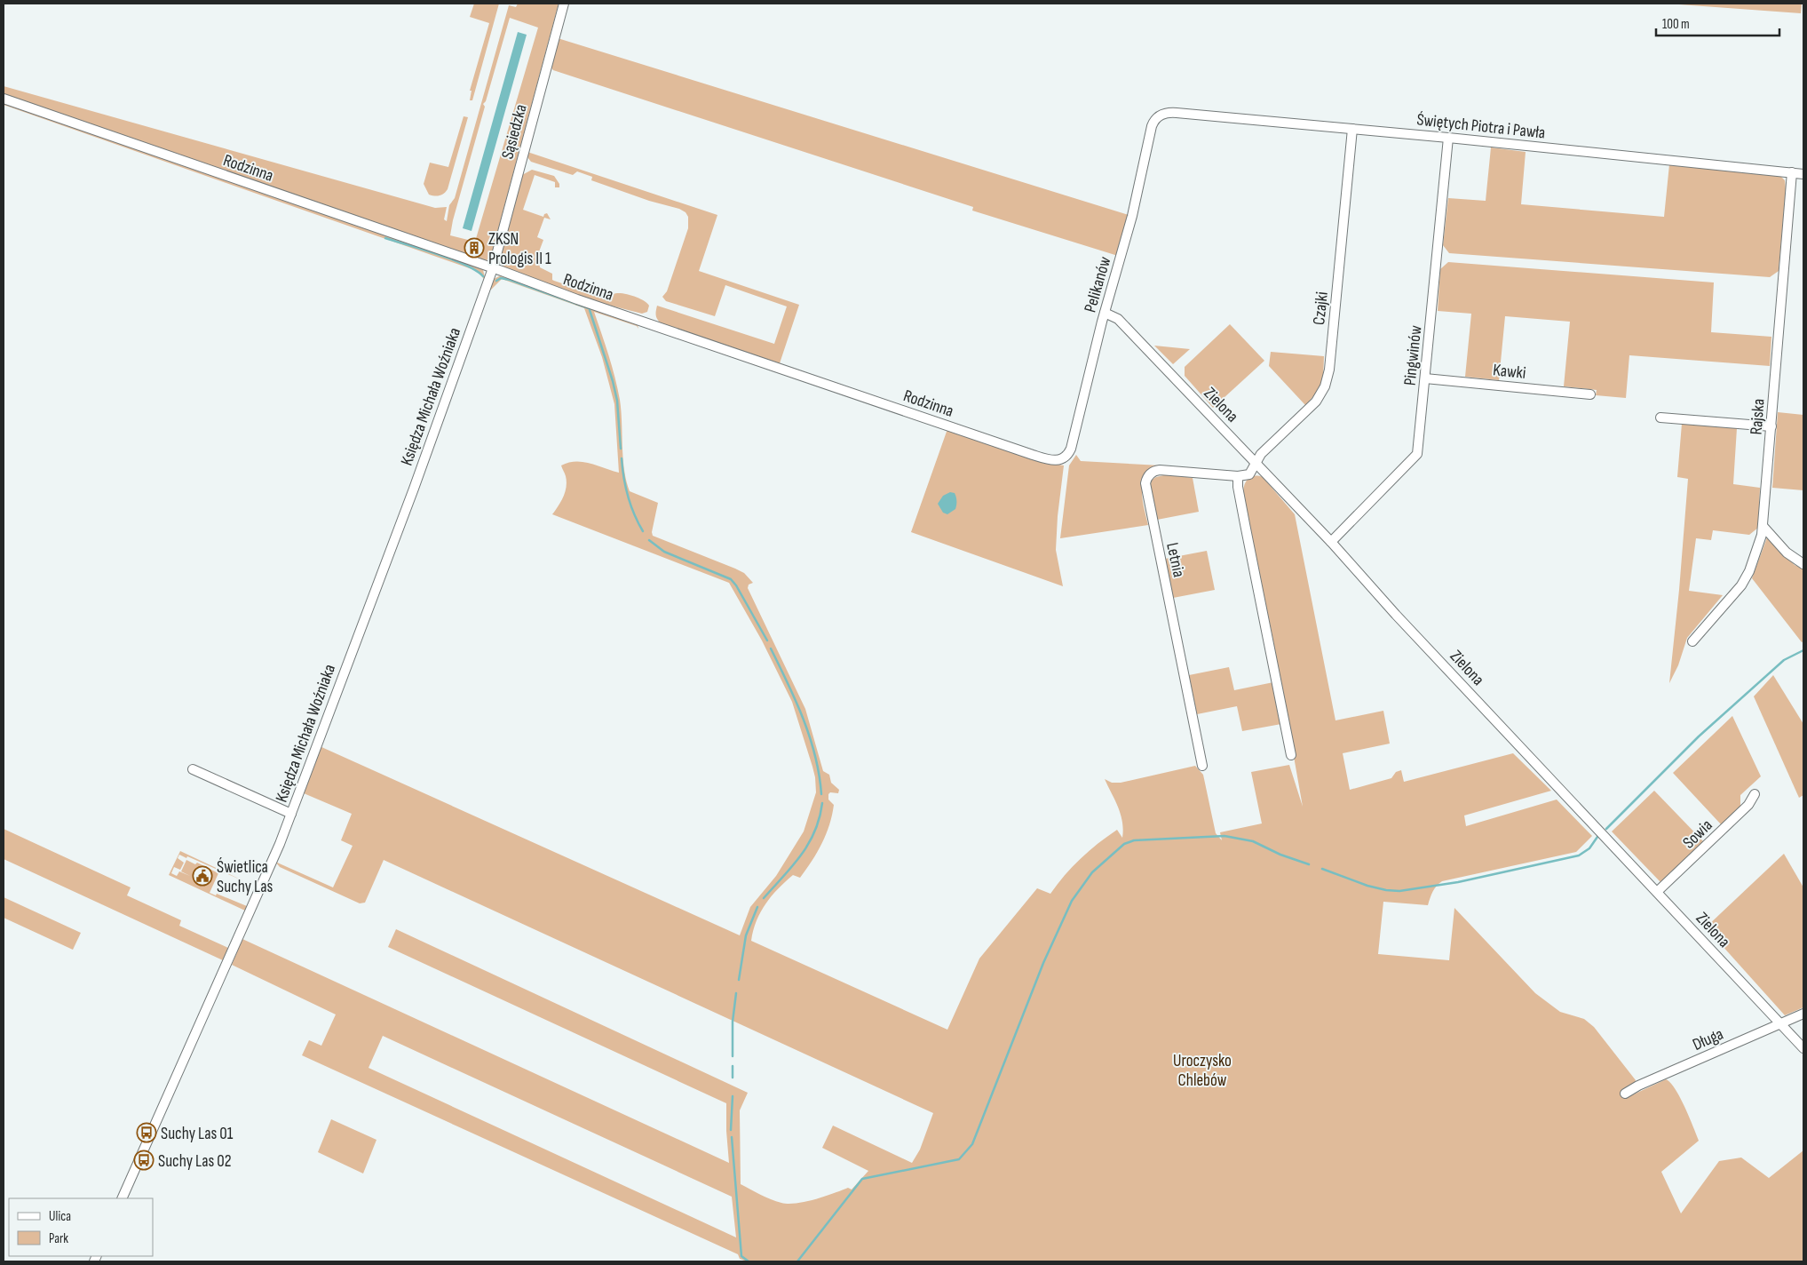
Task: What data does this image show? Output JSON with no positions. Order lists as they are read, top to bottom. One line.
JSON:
{"streets":{"street":["Świętych Piotra i Pawła","Sąsiedzka","Rodzinna","Pelikanów","Czajki","Pingwinów","Kawki","Księdza Michała Woźniaka","Zielona","Rajska","Letnia","Sowia","Długa"]},"crossings":[["Świętych Piotra i Pawła","Pelikanów"],["Świętych Piotra i Pawła","Czajki"],["Świętych Piotra i Pawła","Pingwinów"],["Świętych Piotra i Pawła","Rajska"],["Sąsiedzka","Rodzinna"],["Sąsiedzka","Księdza Michała Woźniaka"],["Rodzinna","Pelikanów"],["Rodzinna","Księdza Michała Woźniaka"],["Pelikanów","Zielona"],["Czajki","Zielona"],["Pingwinów","Kawki"],["Pingwinów","Zielona"],["Zielona","Sowia"],["Zielona","Długa"]],"parks":["Uroczysko Chlebów"],"places":{"building":["ZKSN Prologis II 1"],"public building":["Świetlica Suchy Las"],"bus stop":["Suchy Las 01","Suchy Las 02"]},"legend":["Ulica","Park"],"scale_bar":"100 m"}
